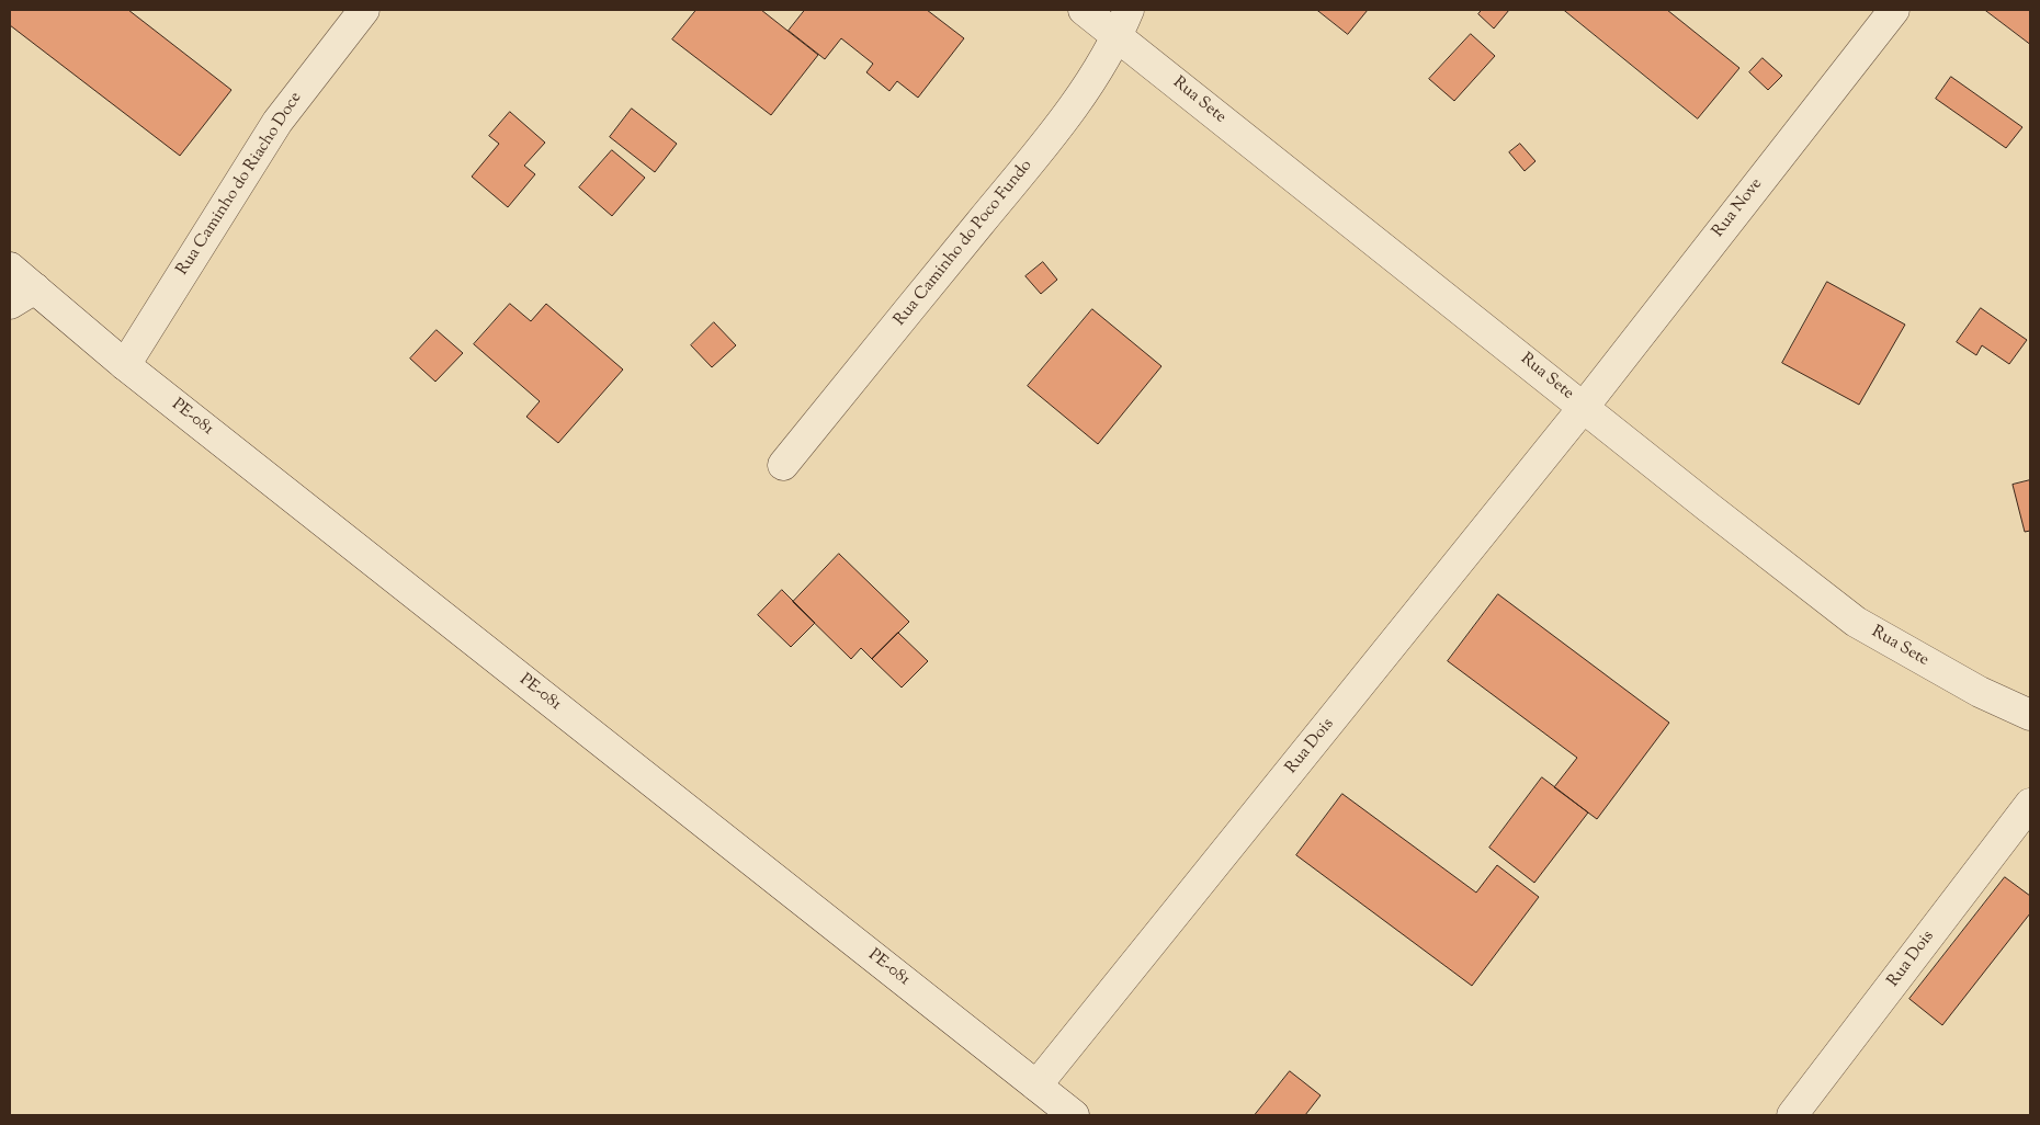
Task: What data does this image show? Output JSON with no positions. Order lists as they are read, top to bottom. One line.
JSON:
{"streets":{"street":["Rua Sete","Rua Caminho do Riacho Doce","Rua Nove","Rua Caminho do Poco Fundo","PE-081","Rua Dois"]},"crossings":[["Rua Sete","Rua Nove"],["Rua Sete","Rua Caminho do Poco Fundo"],["Rua Sete","Rua Dois"],["Rua Caminho do Riacho Doce","PE-081"],["Rua Nove","Rua Dois"],["PE-081","Rua Dois"]]}
